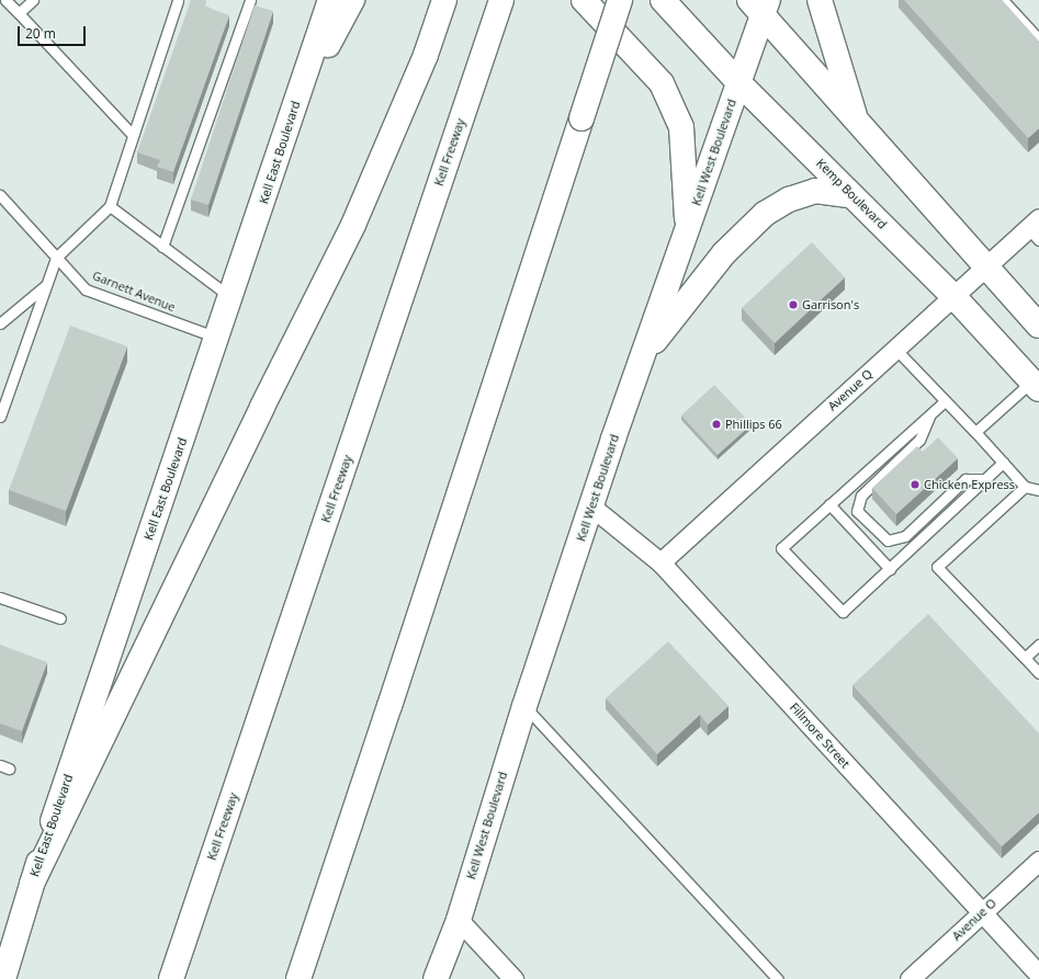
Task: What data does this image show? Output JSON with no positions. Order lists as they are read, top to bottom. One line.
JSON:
{"streets":{"main road":["Kell East Boulevard","Kell Freeway","Kell West Boulevard","Kemp Boulevard"],"street":["Avenue Q","Fillmore Street","Avenue O"],"lane":["Garnett Avenue"]},"crossings":[["Kell East Boulevard","Garnett Avenue"],["Kell West Boulevard","Kemp Boulevard"],["Kell West Boulevard","Fillmore Street"],["Kemp Boulevard","Avenue Q"],["Avenue Q","Fillmore Street"],["Fillmore Street","Avenue O"]],"places":["Garrison's","Phillips 66","Chicken Express"],"scale_bar":"20 m"}
